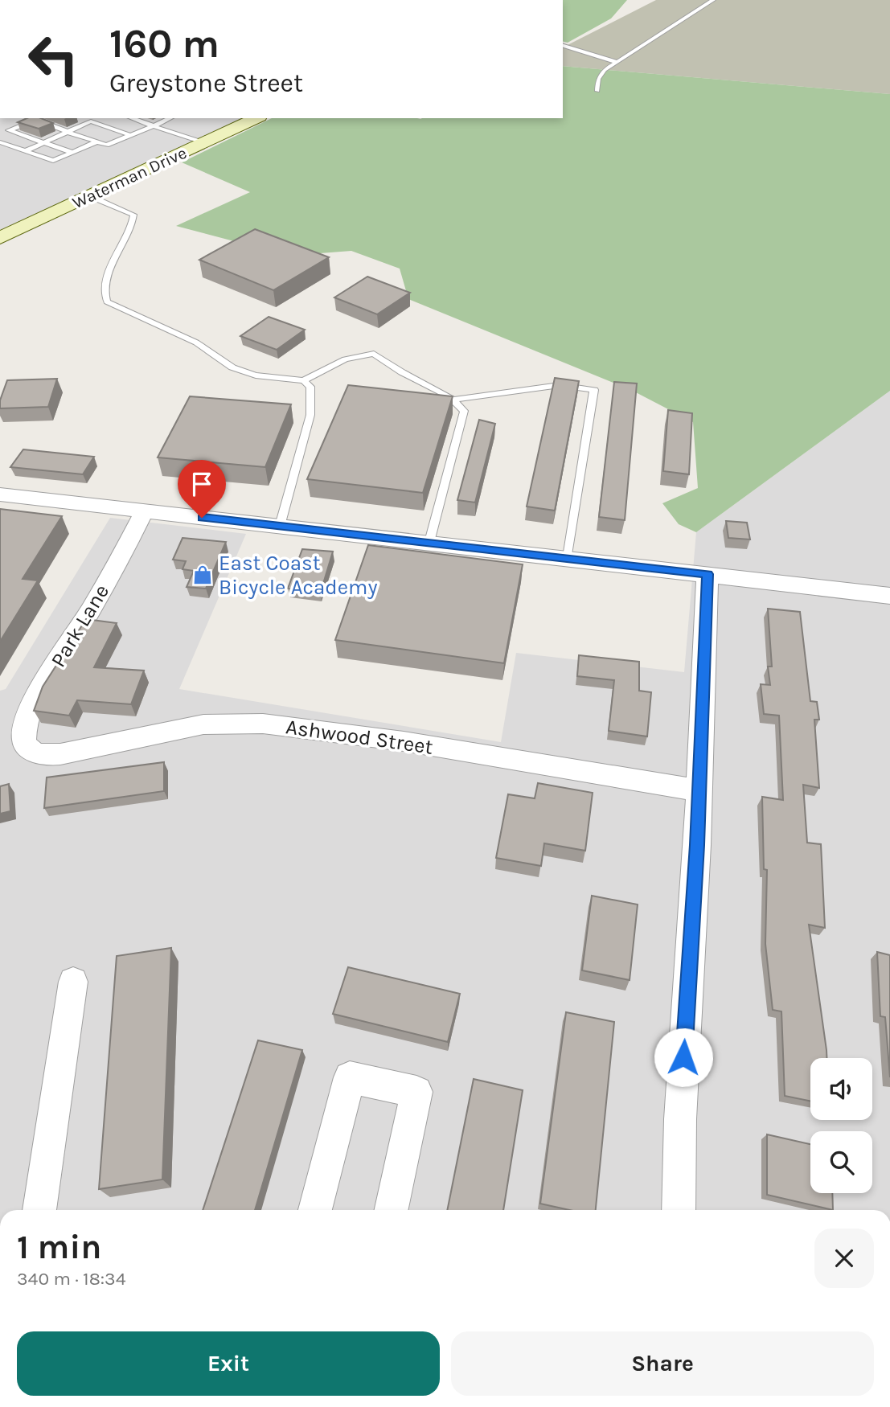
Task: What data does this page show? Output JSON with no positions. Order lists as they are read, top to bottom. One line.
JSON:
{"streets":{"street":["Waterman Drive","Park Lane","Ashwood Street"]},"crossings":[["Park Lane","Ashwood Street"]],"places":{"shop":["East Coast Bicycle Academy"]},"page":{"turn":["160 m","Greystone Street"],"heading":["1 min","340 m · 18:34"],"buttons":["Exit","Share"]}}
